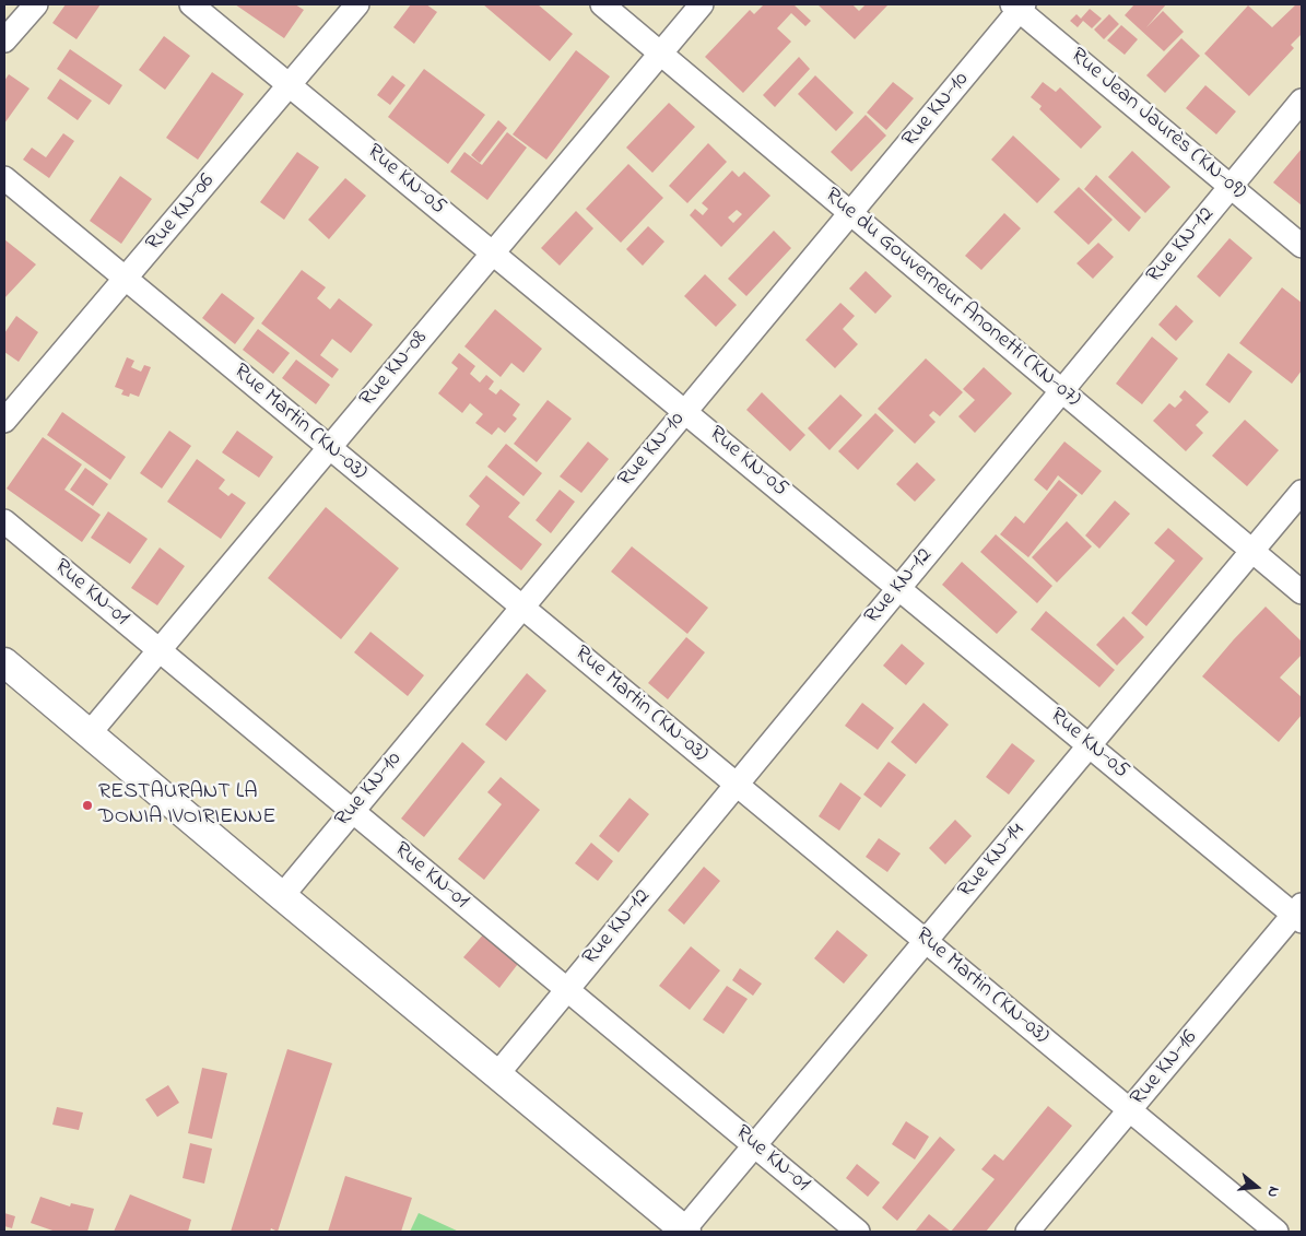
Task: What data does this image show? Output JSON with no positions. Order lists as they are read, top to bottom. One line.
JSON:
{"streets":{"street":["Rue KN-10","Rue Jean Jaurès (KN-09)","Rue KN-05","Rue KN-06","Rue KN-12","Rue du Gouverneur Anonetti (KN-07)","Rue KN-08","Rue Martin (KN-03)","Rue KN-01","Rue KN-14","Rue KN-16"]},"crossings":[["Rue KN-10","Rue Jean Jaurès (KN-09)"],["Rue KN-10","Rue KN-05"],["Rue KN-10","Rue du Gouverneur Anonetti (KN-07)"],["Rue KN-10","Rue Martin (KN-03)"],["Rue KN-10","Rue KN-01"],["Rue Jean Jaurès (KN-09)","Rue KN-12"],["Rue KN-05","Rue KN-06"],["Rue KN-05","Rue KN-12"],["Rue KN-05","Rue KN-08"],["Rue KN-05","Rue KN-14"],["Rue KN-05","Rue KN-16"],["Rue KN-06","Rue Martin (KN-03)"],["Rue KN-12","Rue du Gouverneur Anonetti (KN-07)"],["Rue KN-12","Rue Martin (KN-03)"],["Rue KN-12","Rue KN-01"],["Rue du Gouverneur Anonetti (KN-07)","Rue KN-08"],["Rue du Gouverneur Anonetti (KN-07)","Rue KN-14"],["Rue KN-08","Rue Martin (KN-03)"],["Rue KN-08","Rue KN-01"],["Rue Martin (KN-03)","Rue KN-14"],["Rue Martin (KN-03)","Rue KN-16"],["Rue KN-01","Rue KN-14"]],"places":["RESTAURANT LA DONIA IVOIRIENNE"],"north":"right"}
